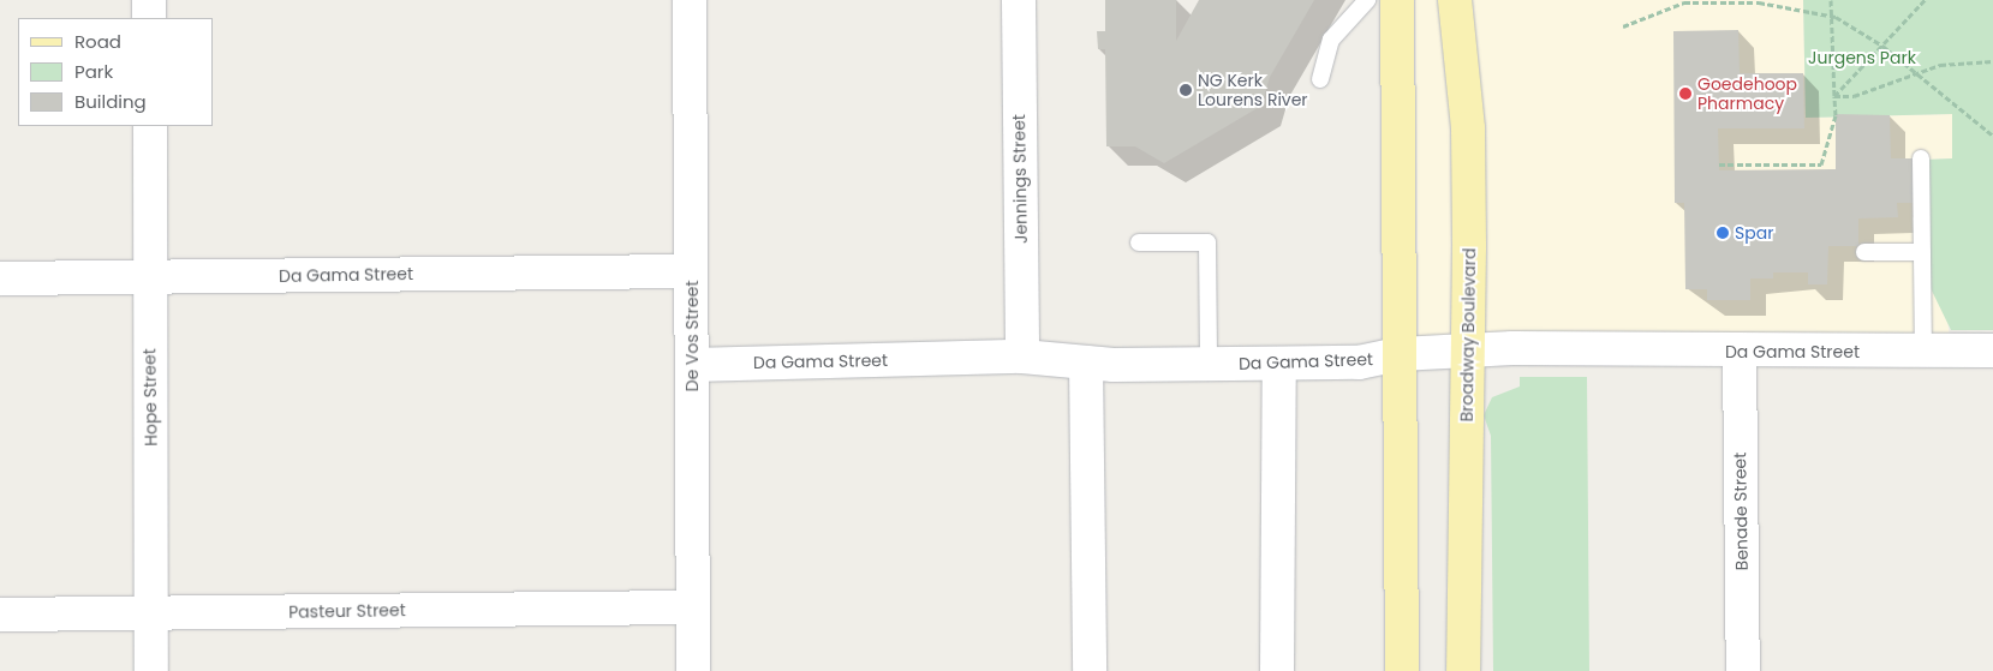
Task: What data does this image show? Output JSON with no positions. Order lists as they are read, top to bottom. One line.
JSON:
{"streets":{"main road":["Broadway Boulevard"],"street":["Jennings Street","Da Gama Street","De Vos Street","Hope Street","Benade Street","Pasteur Street"]},"crossings":[["Jennings Street","Da Gama Street"],["Da Gama Street","Broadway Boulevard"],["Da Gama Street","De Vos Street"],["Da Gama Street","Hope Street"],["Da Gama Street","Benade Street"],["De Vos Street","Pasteur Street"],["Hope Street","Pasteur Street"]],"parks":["Jurgens Park"],"places":["NG Kerk Lourens River","Goedehoop Pharmacy","Spar"],"legend":["Road","Park","Building"]}
